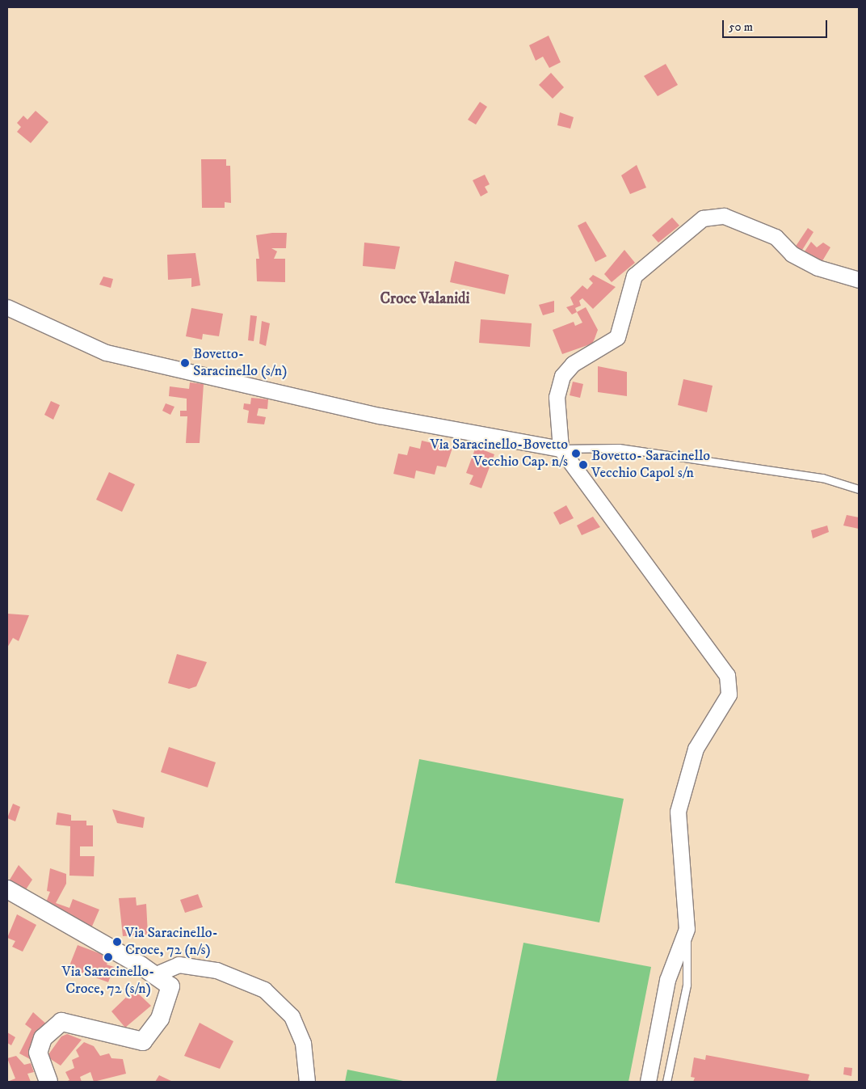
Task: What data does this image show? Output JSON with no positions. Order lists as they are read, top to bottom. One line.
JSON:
{"districts":["Croce Valanidi"],"places":["Bovetto- Saracinello (s/n)","Via Saracinello-Bovetto Vecchio Cap. n/s","Bovetto- Saracinello Vecchio Capol s/n","Via Saracinello- Croce, 72 (n/s)","Via Saracinello- Croce, 72 (s/n)"],"scale_bar":"50 m"}
